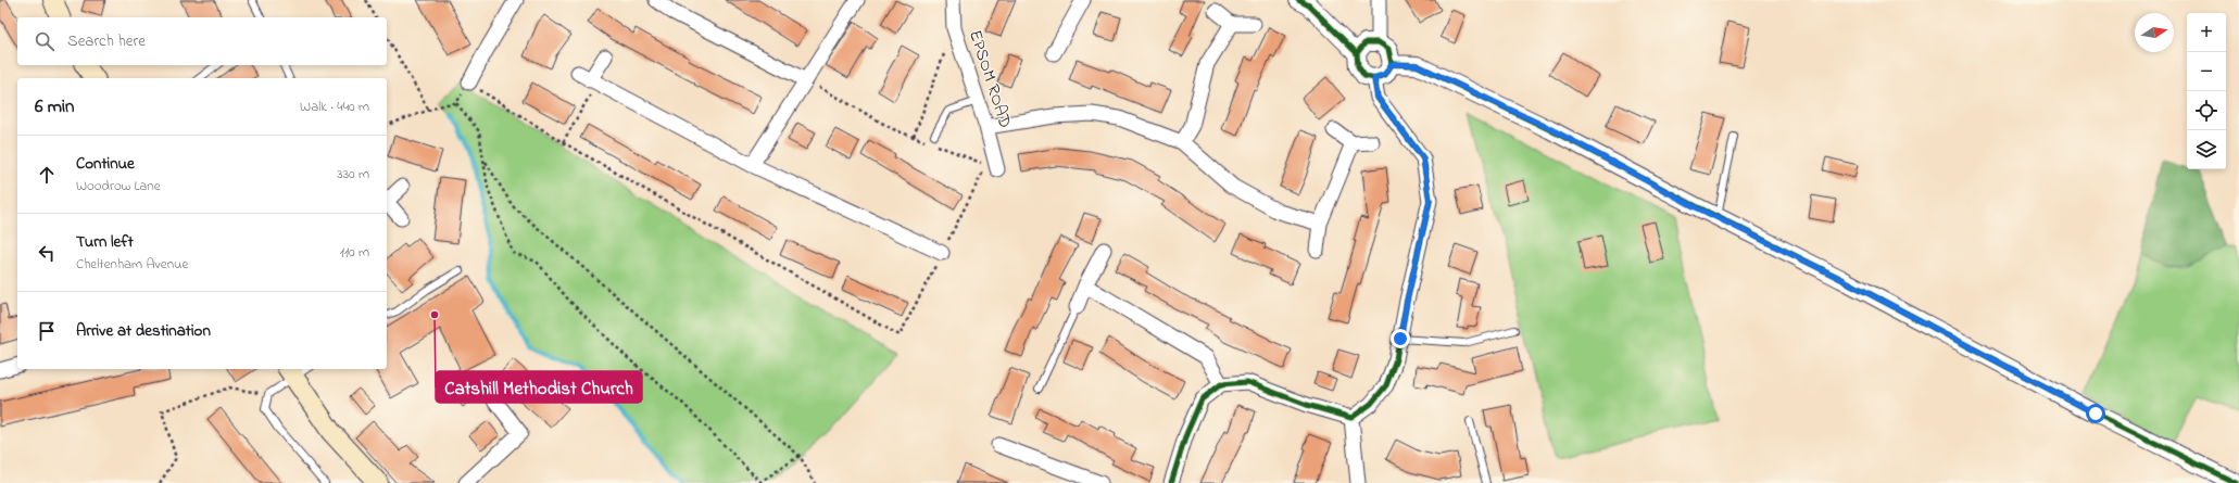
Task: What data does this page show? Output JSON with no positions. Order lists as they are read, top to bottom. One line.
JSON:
{"streets":{"street":["EPSOM ROAD"]},"places":["Catshill Methodist Church"],"north":"right","page":{"map_buttons":["+","−"],"search":"Search here","heading":["6 min","Walk · 440 m"],"list":[["Continue","Woodrow Lane","330 m"],["Turn left","Cheltenham Avenue","110 m"],"Arrive at destination"]}}
